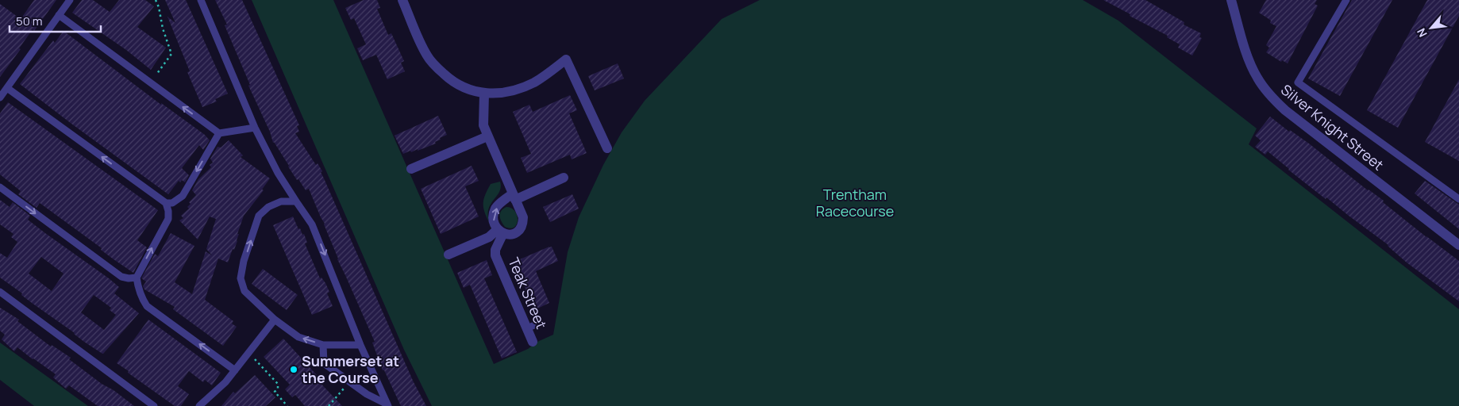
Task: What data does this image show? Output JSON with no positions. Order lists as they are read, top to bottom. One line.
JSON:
{"streets":{"street":["Silver Knight Street","Teak Street"]},"parks":["Trentham Racecourse"],"places":["Summerset at the Course"],"scale_bar":"50 m","north":"bottom left"}
